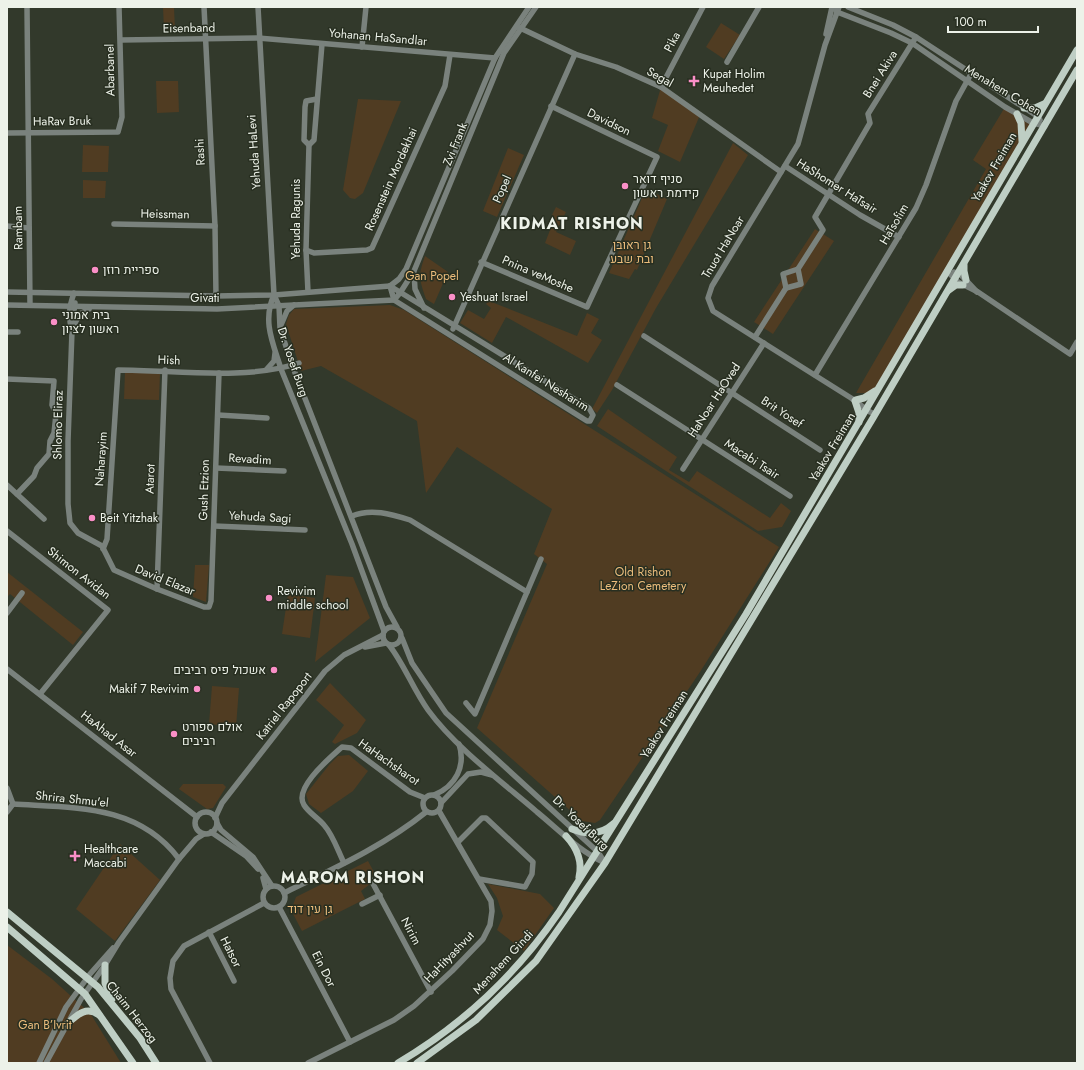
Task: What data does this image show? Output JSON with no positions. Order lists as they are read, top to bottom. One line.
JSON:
{"streets":{"main road":["Yaakov Freiman","Menahem Gindi","Chaim Herzog"],"street":["Eisenband","Yohanan HaSandlar","Pika","Abarbanel","Bnei Akiva","Segal","Menahem Cohen","HaRav Bruk","Davidson","Zvi Frank","Rashi","Yehuda HaLevi","Rosenstein Mordekhai","HaShomer HaTsair","Popel","Heissman","Yehuda Ragunis","HaTsofim","Rambam","Tnuot HaNoar","Pnina veMoshe","Givati","Hish","Dr. Yosef Burg","Al Kanfei Nesharim","HaNoar HaOved","Brit Yosef","Shlomo Eliraz","Naharayim","Revadim","Macabi Tsair","Atarot","Gush Etzion","Yehuda Sagi","Shimon Avidan","David Elazar","Katriel Rapoport","HaAhad Asar","HaHachsharot","Shrira Shmu'el","Nirim","Hatsor","HaHityashvut","Ein Dor"]},"crossings":[["Eisenband","Yohanan HaSandlar"],["Eisenband","Abarbanel"],["Eisenband","Rashi"],["Eisenband","Yehuda HaLevi"],["Yohanan HaSandlar","Zvi Frank"],["Yohanan HaSandlar","Yehuda HaLevi"],["Yohanan HaSandlar","Rosenstein Mordekhai"],["Yohanan HaSandlar","Yehuda Ragunis"],["Pika","Segal"],["Abarbanel","HaRav Bruk"],["Bnei Akiva","Menahem Cohen"],["Bnei Akiva","HaShomer HaTsair"],["Bnei Akiva","Tnuot HaNoar"],["Segal","Zvi Frank"],["Segal","Popel"],["Segal","Tnuot HaNoar"],["Menahem Cohen","Yaakov Freiman"],["Menahem Cohen","HaTsofim"],["Menahem Cohen","Tnuot HaNoar"],["HaRav Bruk","Rambam"],["Davidson","Popel"],["Davidson","Pnina veMoshe"],["Zvi Frank","Givati"],["Zvi Frank","Al Kanfei Nesharim"],["Rashi","Heissman"],["Rashi","Givati"],["Yehuda HaLevi","Givati"],["Yehuda HaLevi","Dr. Yosef Burg"],["Yaakov Freiman","Tnuot HaNoar"],["Yaakov Freiman","Dr. Yosef Burg"],["Yaakov Freiman","Menahem Gindi"],["Rosenstein Mordekhai","Yehuda Ragunis"],["HaShomer HaTsair","HaTsofim"],["HaShomer HaTsair","Tnuot HaNoar"],["Popel","Pnina veMoshe"],["Popel","Al Kanfei Nesharim"],["Yehuda Ragunis","Givati"],["HaTsofim","Tnuot HaNoar"],["Rambam","Givati"],["Tnuot HaNoar","HaNoar HaOved"],["Givati","Dr. Yosef Burg"],["Givati","Al Kanfei Nesharim"],["Givati","Shlomo Eliraz"],["Hish","Dr. Yosef Burg"],["Hish","Naharayim"],["Hish","Atarot"],["Hish","Gush Etzion"],["Dr. Yosef Burg","Katriel Rapoport"],["Dr. Yosef Burg","Menahem Gindi"],["HaNoar HaOved","Brit Yosef"],["HaNoar HaOved","Macabi Tsair"],["Shlomo Eliraz","Naharayim"],["Shlomo Eliraz","David Elazar"],["Revadim","Gush Etzion"],["Atarot","David Elazar"],["Gush Etzion","Yehuda Sagi"],["Gush Etzion","David Elazar"],["Shimon Avidan","HaAhad Asar"],["Katriel Rapoport","HaAhad Asar"],["HaHachsharot","HaHityashvut"],["Nirim","HaHityashvut"],["HaHityashvut","Ein Dor"]],"districts":["KIDMAT RISHON","MAROM RISHON"],"parks":["גן ראובן ובת שבע","Gan Popel","Old Rishon LeZion Cemetery","גן עין דוד","Gan B’Ivrit"],"places":{"health":["Kupat Holim Meuhedet","Healthcare Maccabi"],"other":["סניף דואר קידמת ראשון","ספריית רוזן","Yeshuat Israel","בית אמוני ראשון לציון","Beit Yitzhak","Revivim middle school","אשכול פיס רביבים","Makif 7 Revivim","אולם ספורט רביבים"]},"scale_bar":"100 m"}
